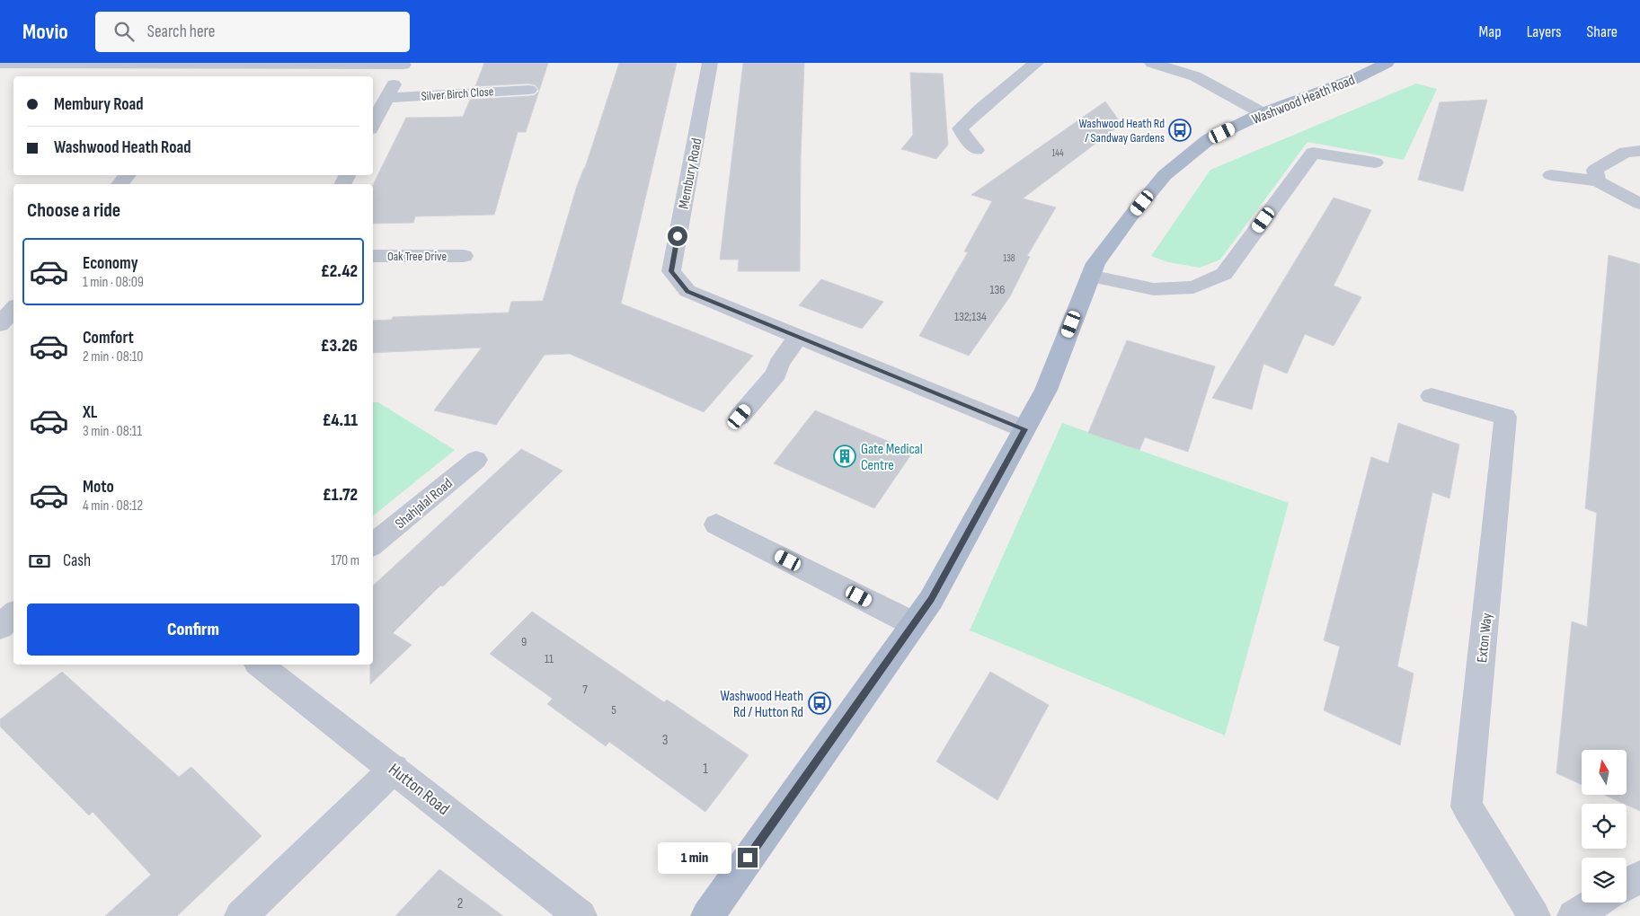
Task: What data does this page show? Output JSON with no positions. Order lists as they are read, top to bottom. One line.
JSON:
{"streets":{"main road":["Washwood Heath Road"],"street":["Silver Birch Close","Membury Road","Oak Tree Drive","Shahjalal Road","Exton Way","Hutton Road"]},"crossings":[["Washwood Heath Road","Membury Road"]],"places":{"bus stop":["Washwood Heath Rd / Sandway Gardens","Washwood Heath Rd / Hutton Rd"],"building":["Gate Medical Centre"]},"house_numbers":["144","138","136","132;134","9","11","7","5","3","1","2"],"north":"top","page":{"header":"Movio","search":"Search here","nav":["Map","Layers","Share"],"banner":["Membury Road","Washwood Heath Road"],"heading":"Choose a ride","list":[{"name":"Economy","note":"1 min · 08:09","value":"£2.42"},{"name":"Comfort","note":"2 min · 08:10","value":"£3.26"},{"name":"XL","note":"3 min · 08:11","value":"£4.11"},{"name":"Moto","note":"4 min · 08:12","value":"£1.72"}],"pay":["Cash","170 m"],"buttons":"Confirm","bubble":"1 min"}}
